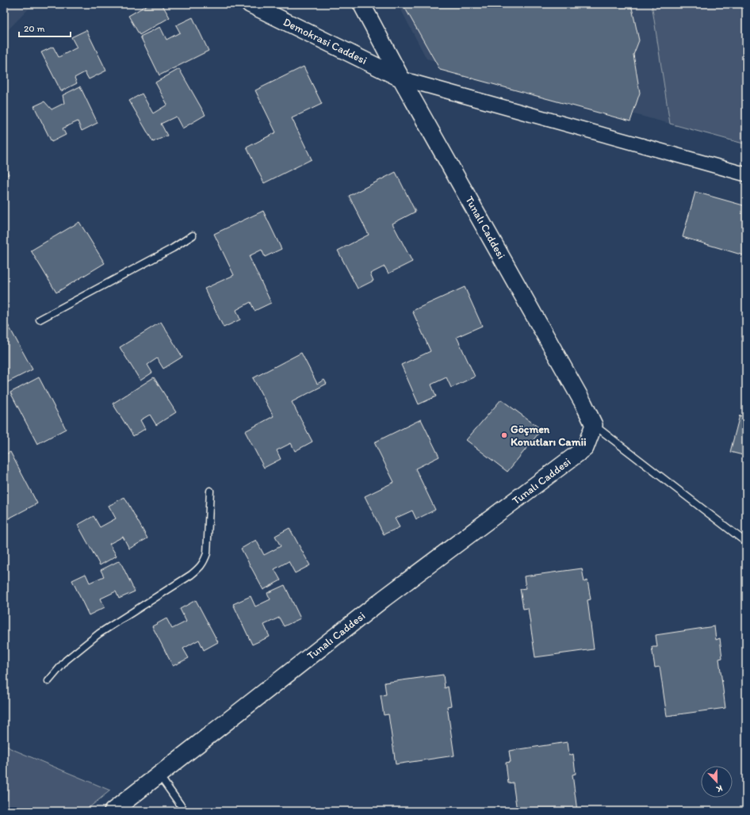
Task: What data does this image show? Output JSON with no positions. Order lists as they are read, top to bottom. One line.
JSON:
{"streets":{"street":["Demokrasi Caddesi","Tunalı Caddesi"]},"crossings":[["Demokrasi Caddesi","Tunalı Caddesi"]],"places":["Göçmen Konutları Camii"],"scale_bar":"20 m","north":"bottom"}
